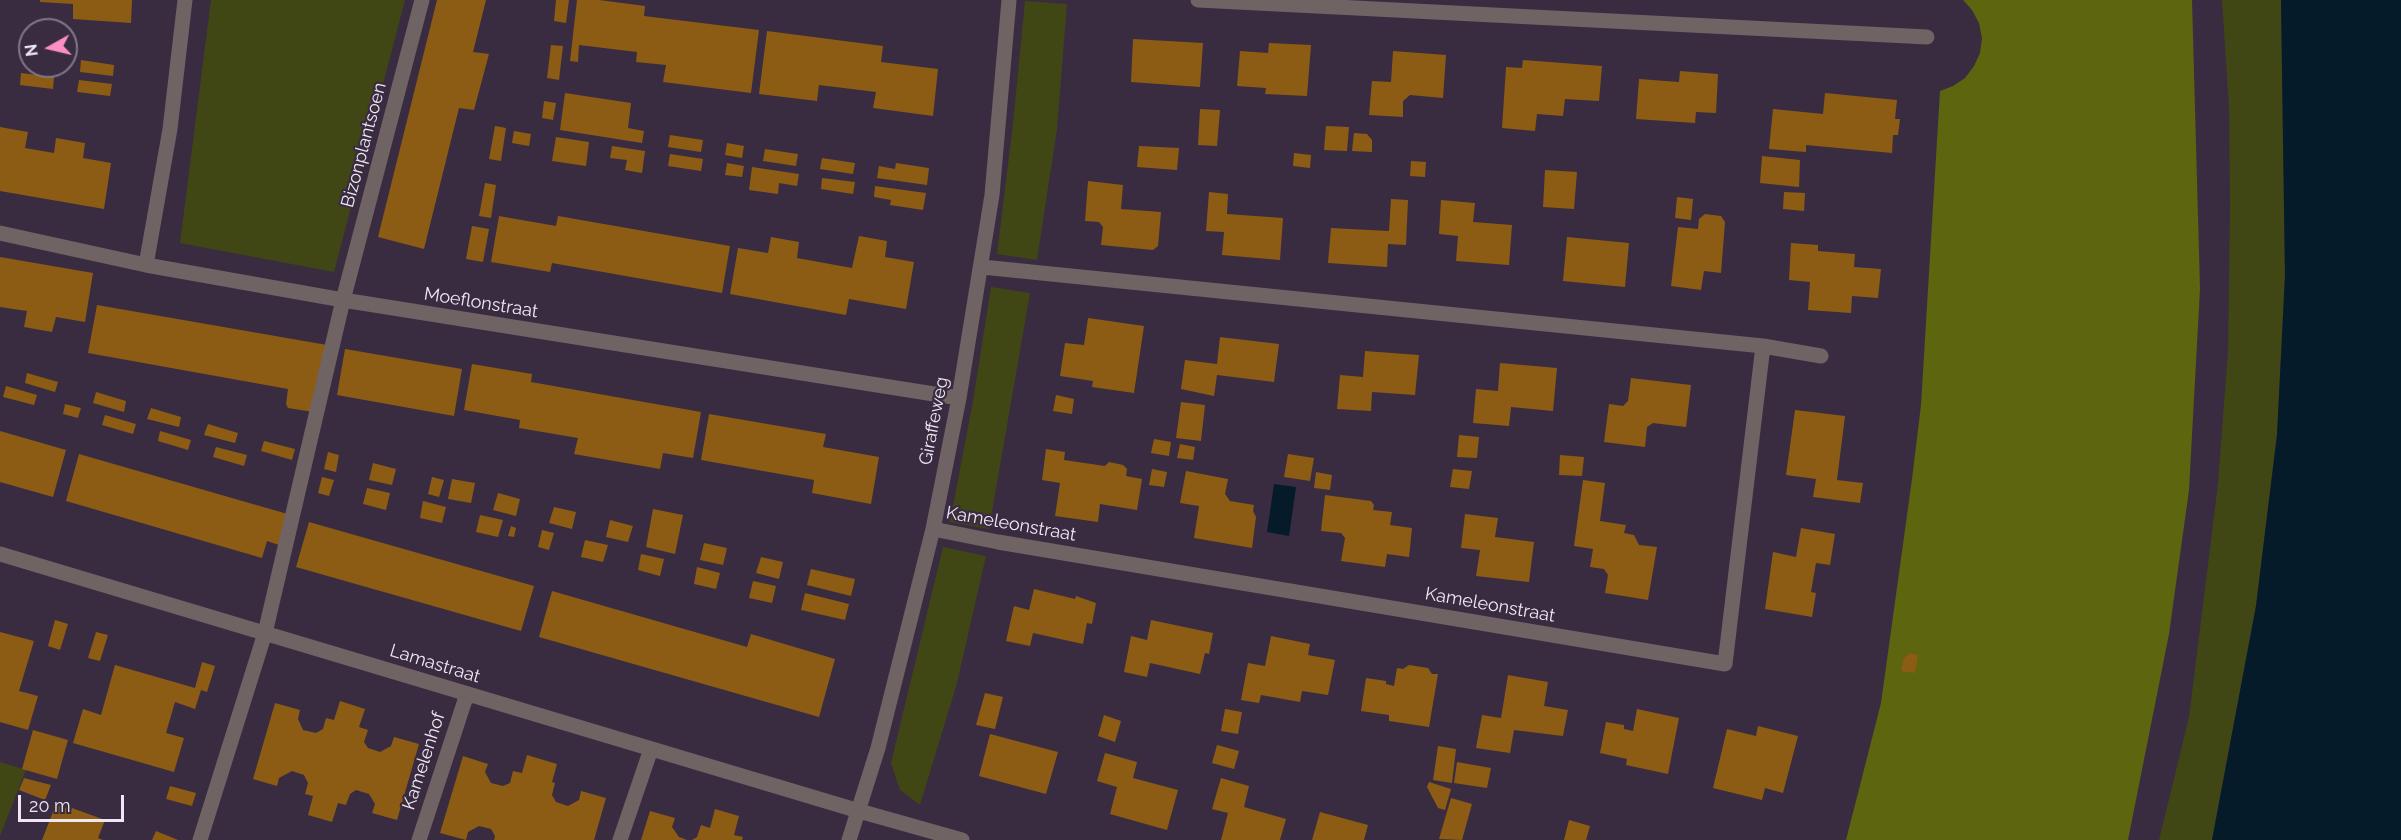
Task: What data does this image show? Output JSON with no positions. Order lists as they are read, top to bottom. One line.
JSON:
{"streets":{"street":["Bizonplantsoen","Moeflonstraat","Giraffeweg","Kameleonstraat","Lamastraat","Kamelenhof"]},"crossings":[["Bizonplantsoen","Moeflonstraat"],["Bizonplantsoen","Lamastraat"],["Moeflonstraat","Giraffeweg"],["Giraffeweg","Kameleonstraat"],["Giraffeweg","Lamastraat"],["Lamastraat","Kamelenhof"]],"scale_bar":"20 m","north":"left"}
